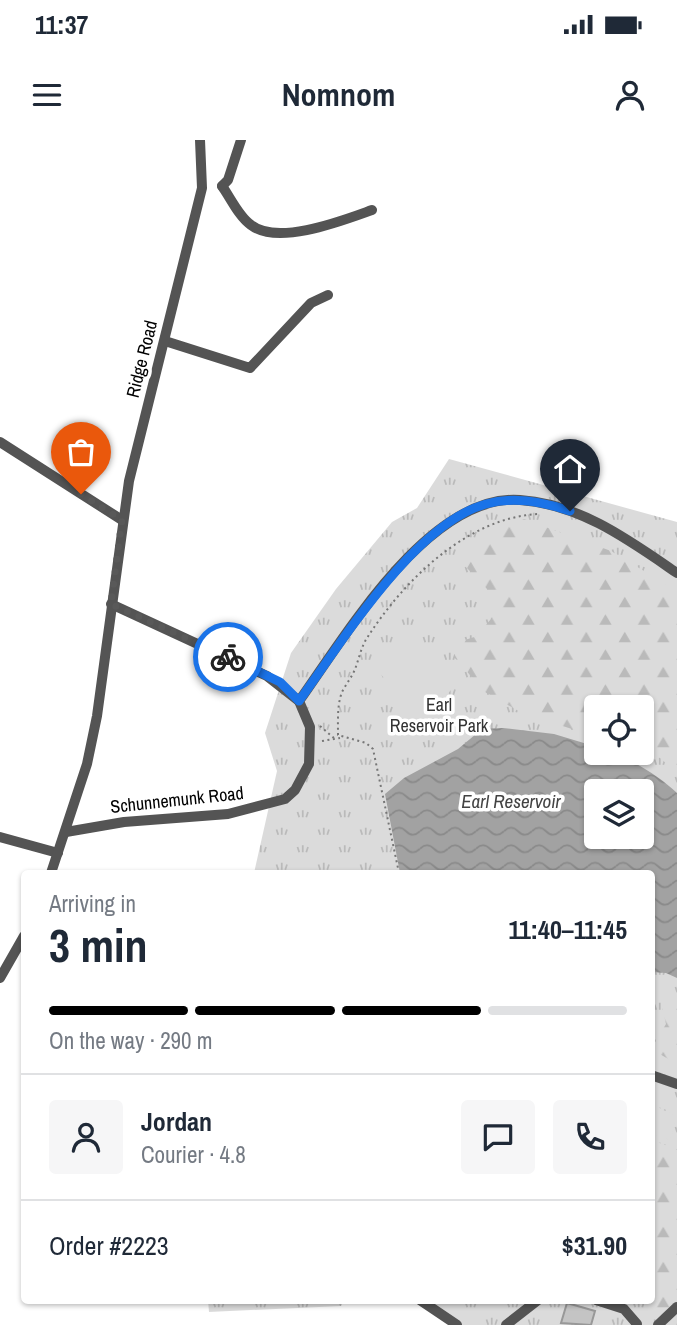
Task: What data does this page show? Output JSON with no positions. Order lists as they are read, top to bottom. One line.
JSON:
{"streets":{"street":["Ridge Road","Schunnemunk Road"]},"crossings":[["Ridge Road","Schunnemunk Road"]],"water":["Earl Reservoir"],"parks":["Earl Reservoir Park"],"page":{"status":"11:37","header":"Nomnom","heading":["3 min","Arriving in","11:40–11:45"],"panel":["Jordan","Courier · 4.8","Order #2223","$31.90"],"bar":"On the way · 290 m"}}
